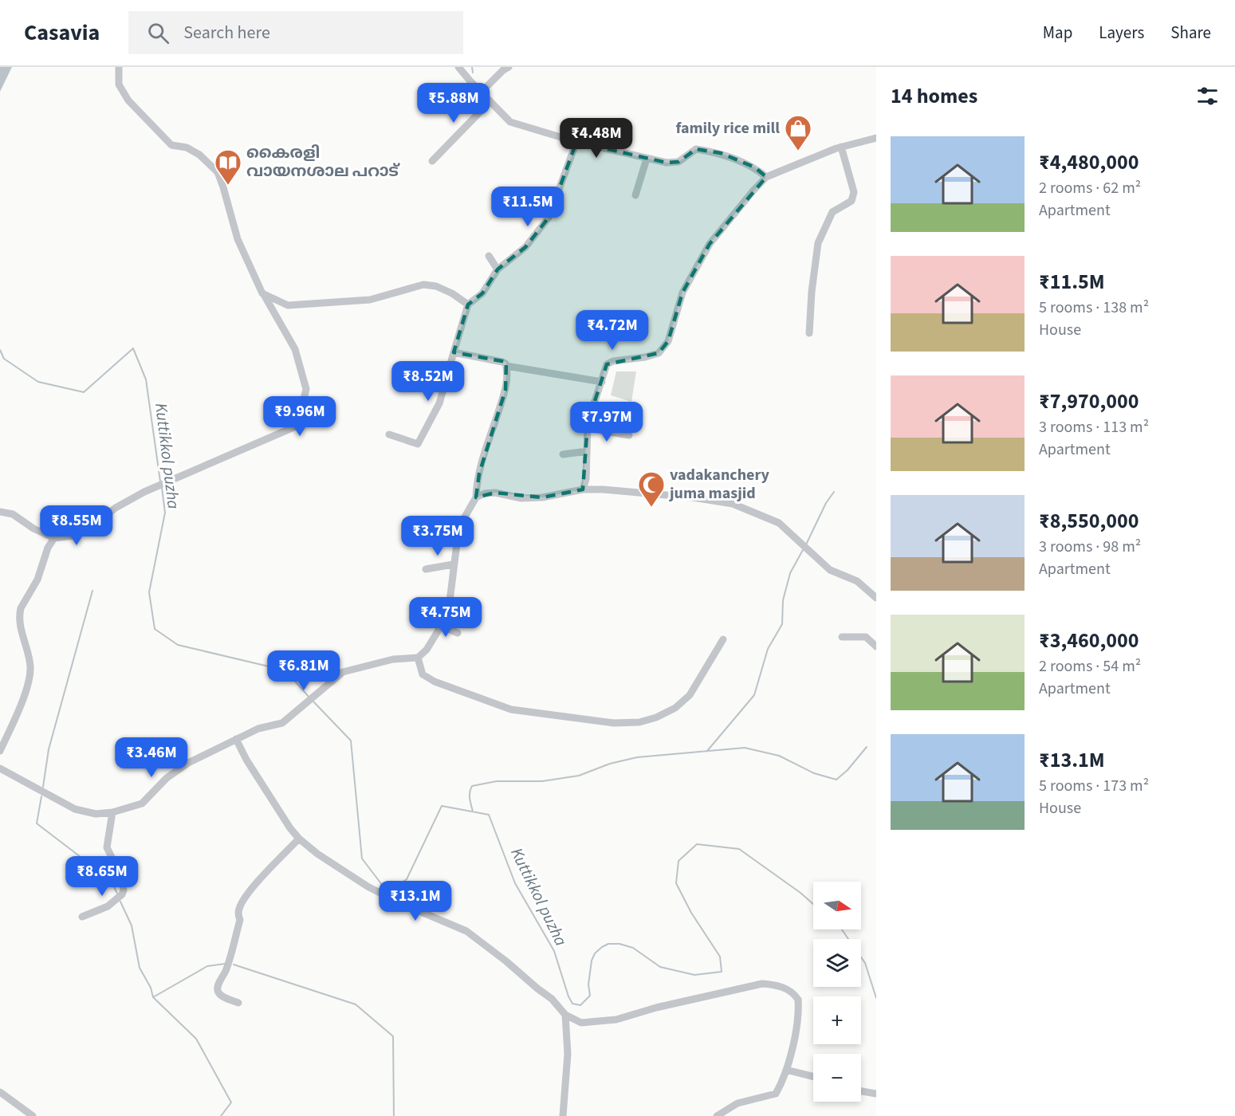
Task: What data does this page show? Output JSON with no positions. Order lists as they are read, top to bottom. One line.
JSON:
{"water":["Kuttikkol puzha"],"places":{"shop":["family rice mill"],"library":["കൈരളി വായനശാല പറാട്"],"mosque":["vadakanchery juma masjid"]},"north":"right","page":{"header":"Casavia","search":"Search here","nav":["Map","Layers","Share"],"heading":"14 homes","price":["₹5.88M","₹4.48M","₹11.5M","₹4.72M","₹8.52M","₹9.96M","₹7.97M","₹8.55M","₹3.75M","₹4.75M","₹6.81M","₹3.46M","₹8.65M","₹13.1M"],"list":[{"name":"₹4,480,000","note":"2 rooms · 62 m² · Apartment"},{"name":"₹11.5M","note":"5 rooms · 138 m² · House"},{"name":"₹7,970,000","note":"3 rooms · 113 m² · Apartment"},{"name":"₹8,550,000","note":"3 rooms · 98 m² · Apartment"},{"name":"₹3,460,000","note":"2 rooms · 54 m² · Apartment"},{"name":"₹13.1M","note":"5 rooms · 173 m² · House"}],"map_buttons":["+","−"]}}
